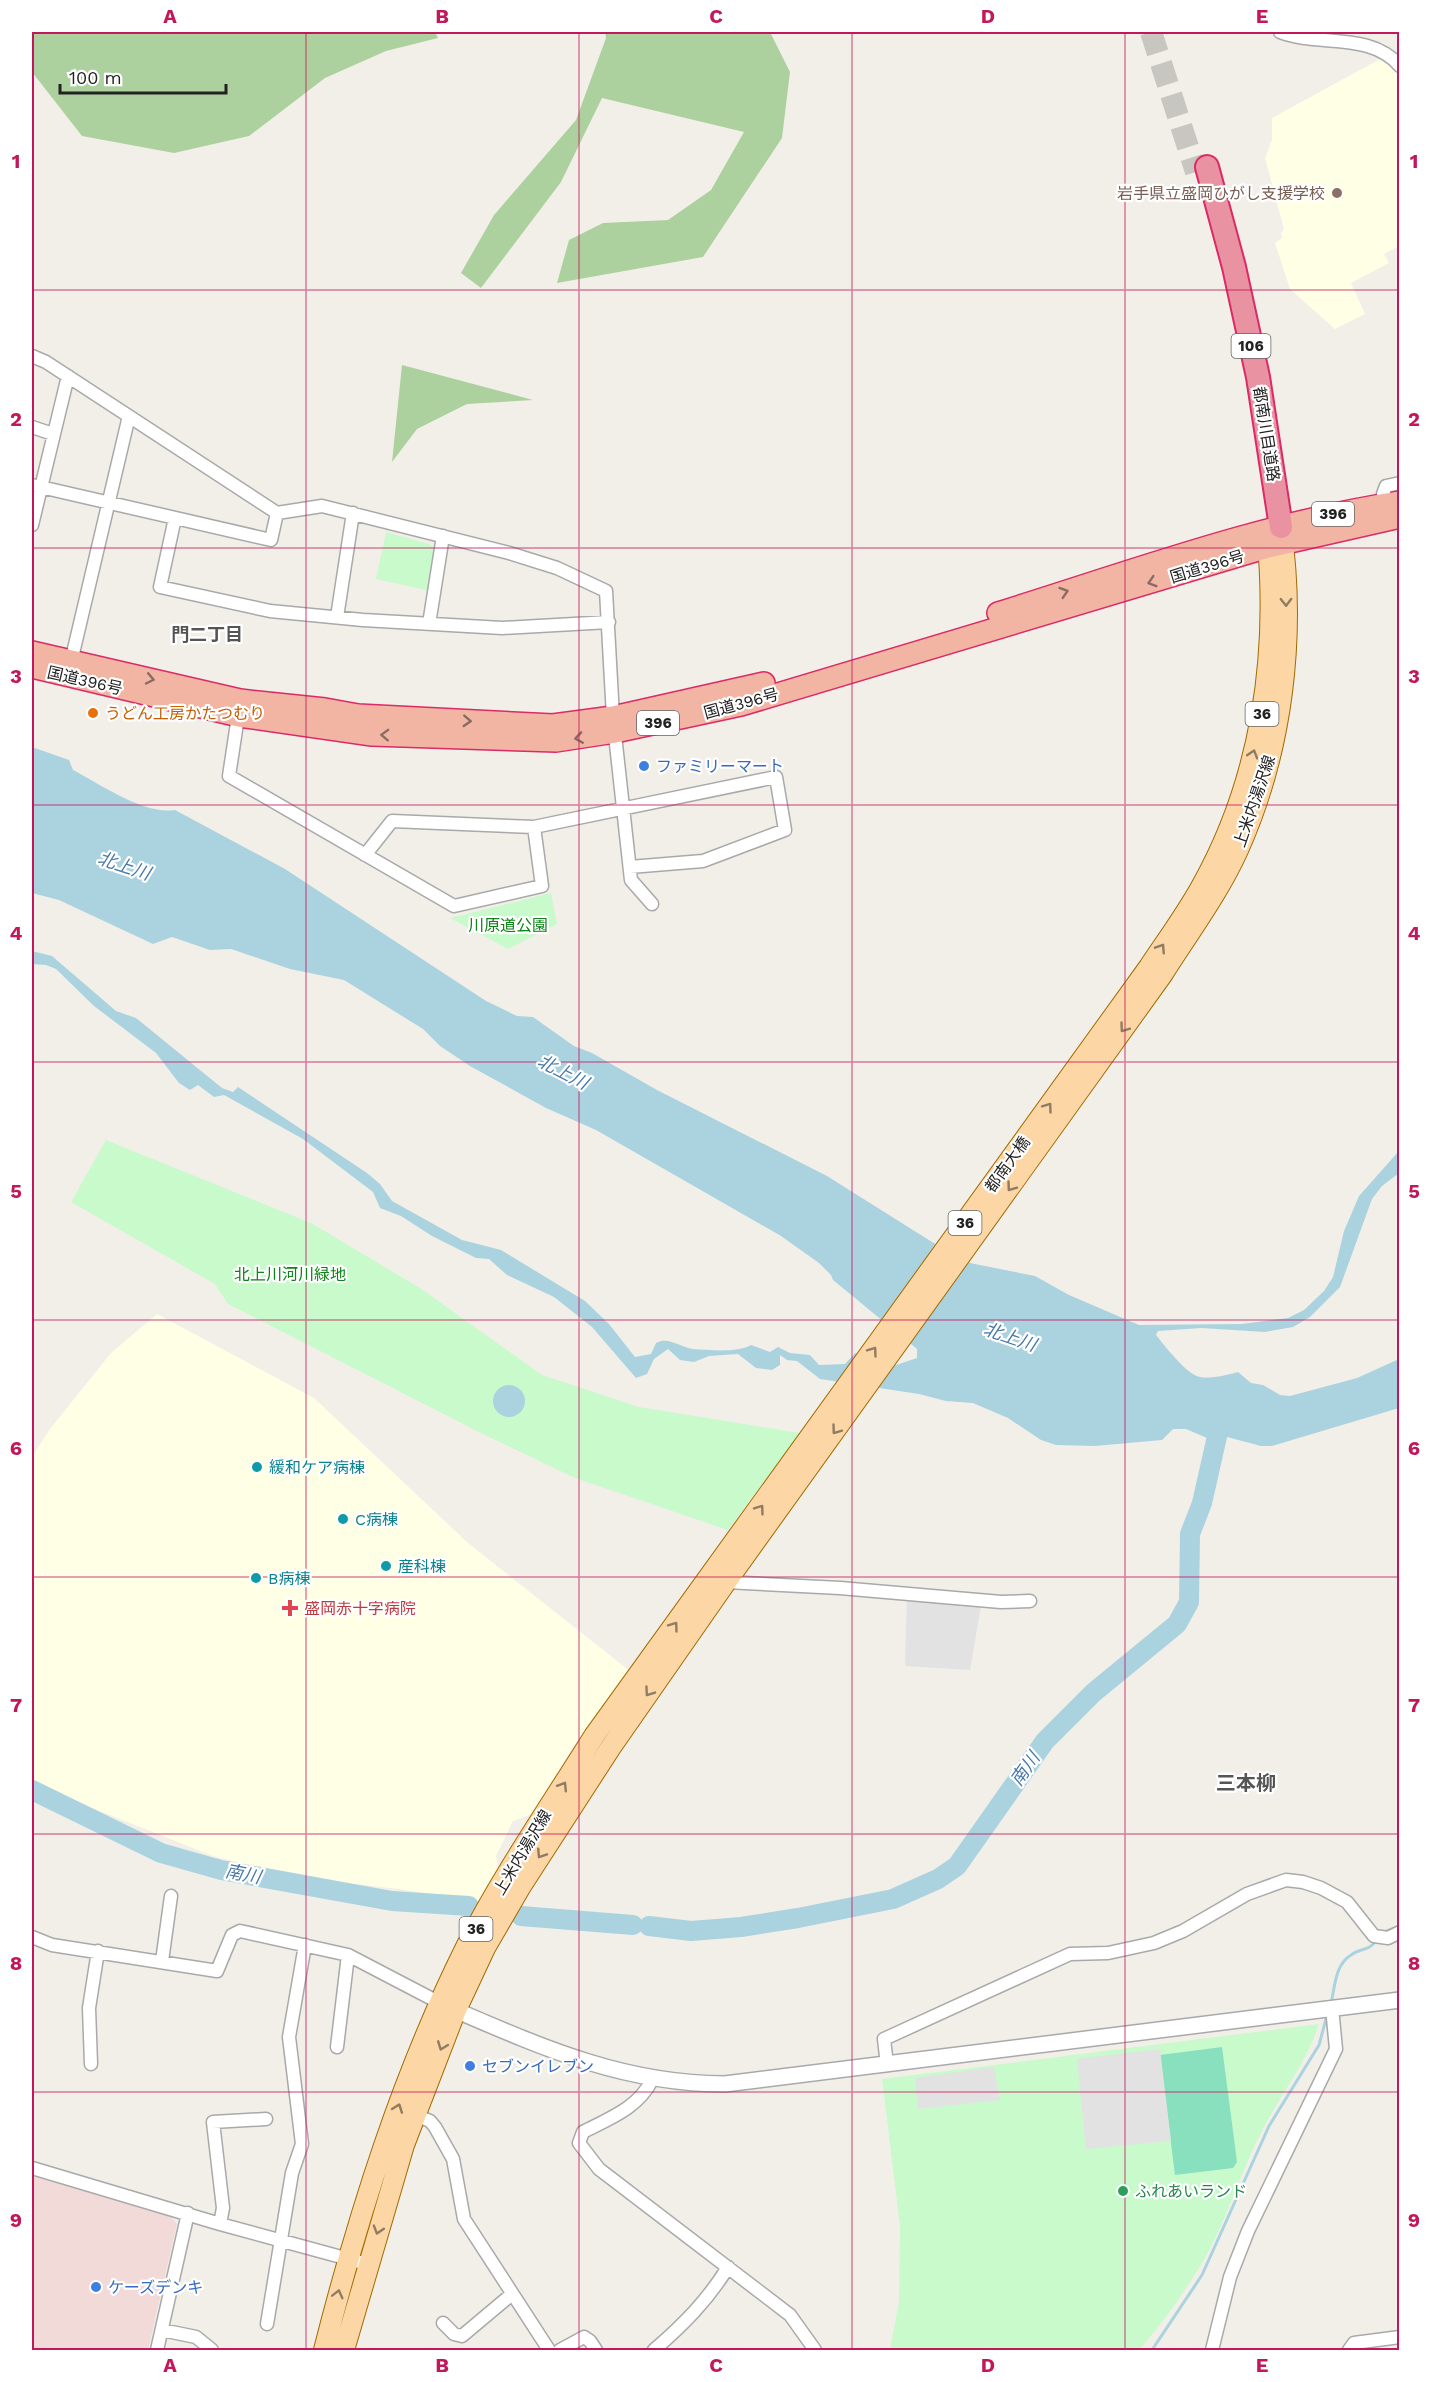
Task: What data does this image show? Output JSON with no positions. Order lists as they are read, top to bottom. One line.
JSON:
{"streets":{"highway":["106","都南川目道路","396","国道396号"],"main road":["36","上米内湯沢線","都南大橋"]},"crossings":[["都南川目道路","国道396号"],["都南川目道路","上米内湯沢線"],["国道396号","上米内湯沢線"],["上米内湯沢線","都南大橋"]],"districts":["門二丁目","三本柳"],"water":["北上川","南川"],"parks":["川原道公園","北上川河川緑地"],"places":{"other":["岩手県立盛岡ひがし支援学校","うどん工房かたつむり","ファミリーマート","緩和ケア病棟","C病棟","産科棟","B病棟","セブンイレブン","ふれあいランド","ケーズデンキ"],"health":["盛岡赤十字病院"]},"scale_bar":"100 m","grid":{"columns":["A","B","C","D","E"],"rows":["1","2","3","4","5","6","7","8","9"]}}
